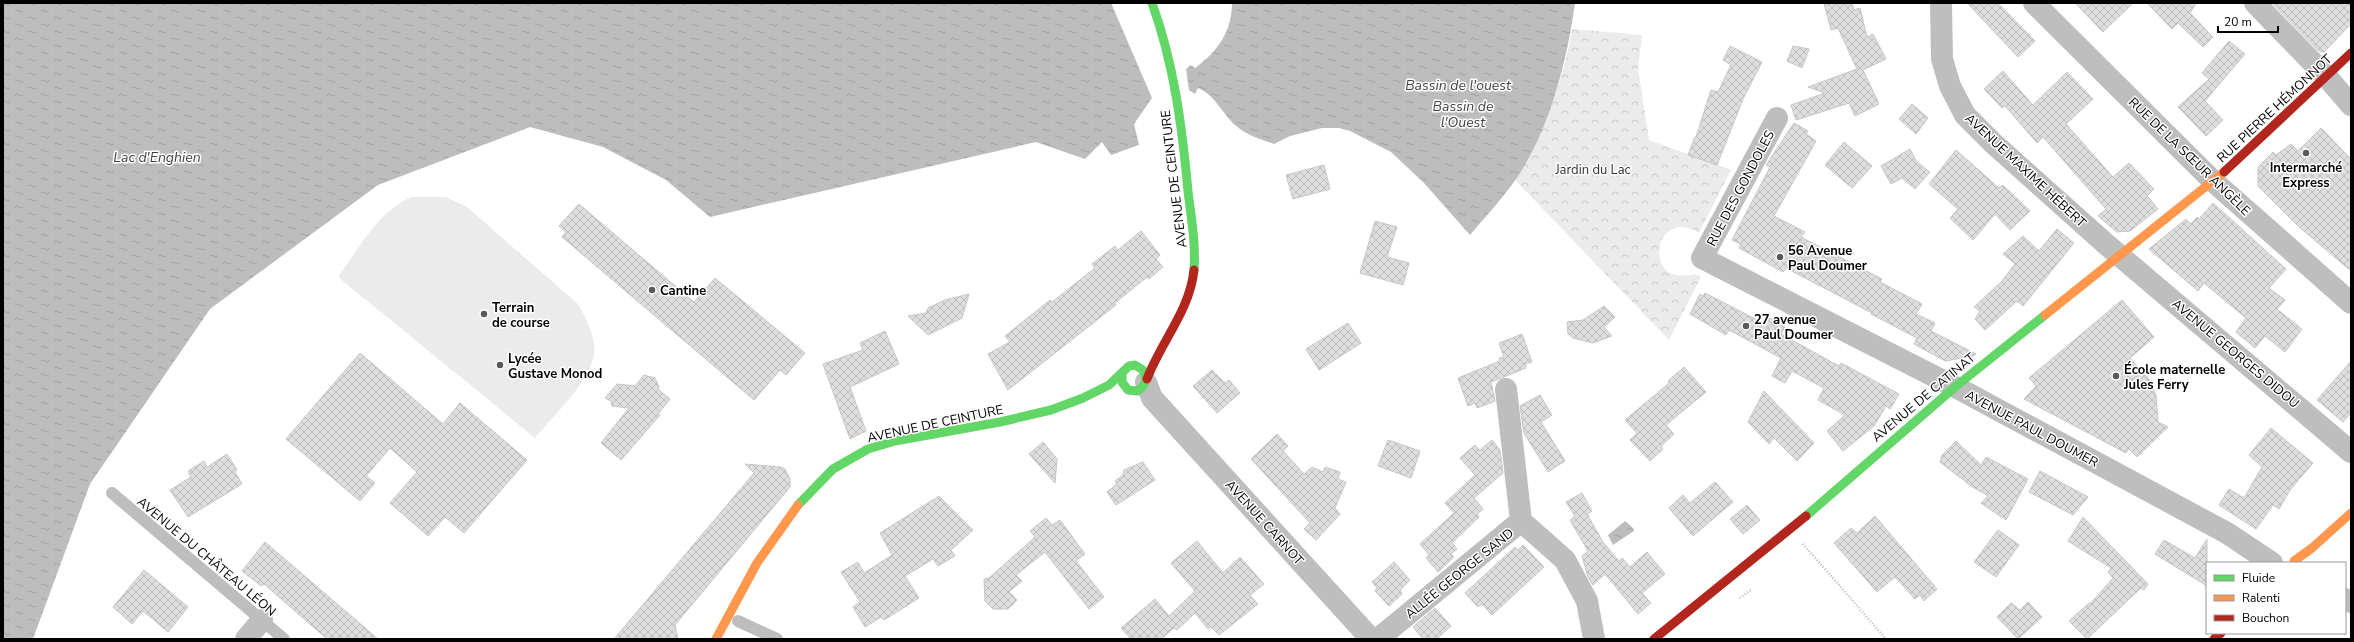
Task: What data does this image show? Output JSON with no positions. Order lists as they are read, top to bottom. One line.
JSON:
{"streets":{"street":["RUE PIERRE HÉMONNOT","RUE DE LA SŒUR ANGÈLE","AVENUE MAXIME HÉBERT","AVENUE DE CEINTURE","RUE DES GONDOLES","AVENUE GEORGES DIDOU","AVENUE DE CATINAT","AVENUE PAUL DOUMER","AVENUE CARNOT","ALLÉE GEORGE SAND"],"lane":["AVENUE DU CHÂTEAU LÉON"]},"crossings":[["RUE PIERRE HÉMONNOT","RUE DE LA SŒUR ANGÈLE"],["RUE PIERRE HÉMONNOT","AVENUE DE CATINAT"],["RUE DE LA SŒUR ANGÈLE","AVENUE DE CATINAT"],["AVENUE MAXIME HÉBERT","AVENUE GEORGES DIDOU"],["AVENUE MAXIME HÉBERT","AVENUE DE CATINAT"],["AVENUE DE CEINTURE","AVENUE CARNOT"],["RUE DES GONDOLES","AVENUE PAUL DOUMER"],["AVENUE GEORGES DIDOU","AVENUE DE CATINAT"],["AVENUE DE CATINAT","AVENUE PAUL DOUMER"]],"water":["Bassin de l'ouest","Bassin de l'Ouest","Lac d'Enghien"],"parks":["Jardin du Lac"],"places":["Intermarché Express","56 Avenue Paul Doumer","Cantine","Terrain de course","27 avenue Paul Doumer","Lycée Gustave Monod","École maternelle Jules Ferry"],"legend":["Fluide","Ralenti","Bouchon"],"scale_bar":"20 m"}
